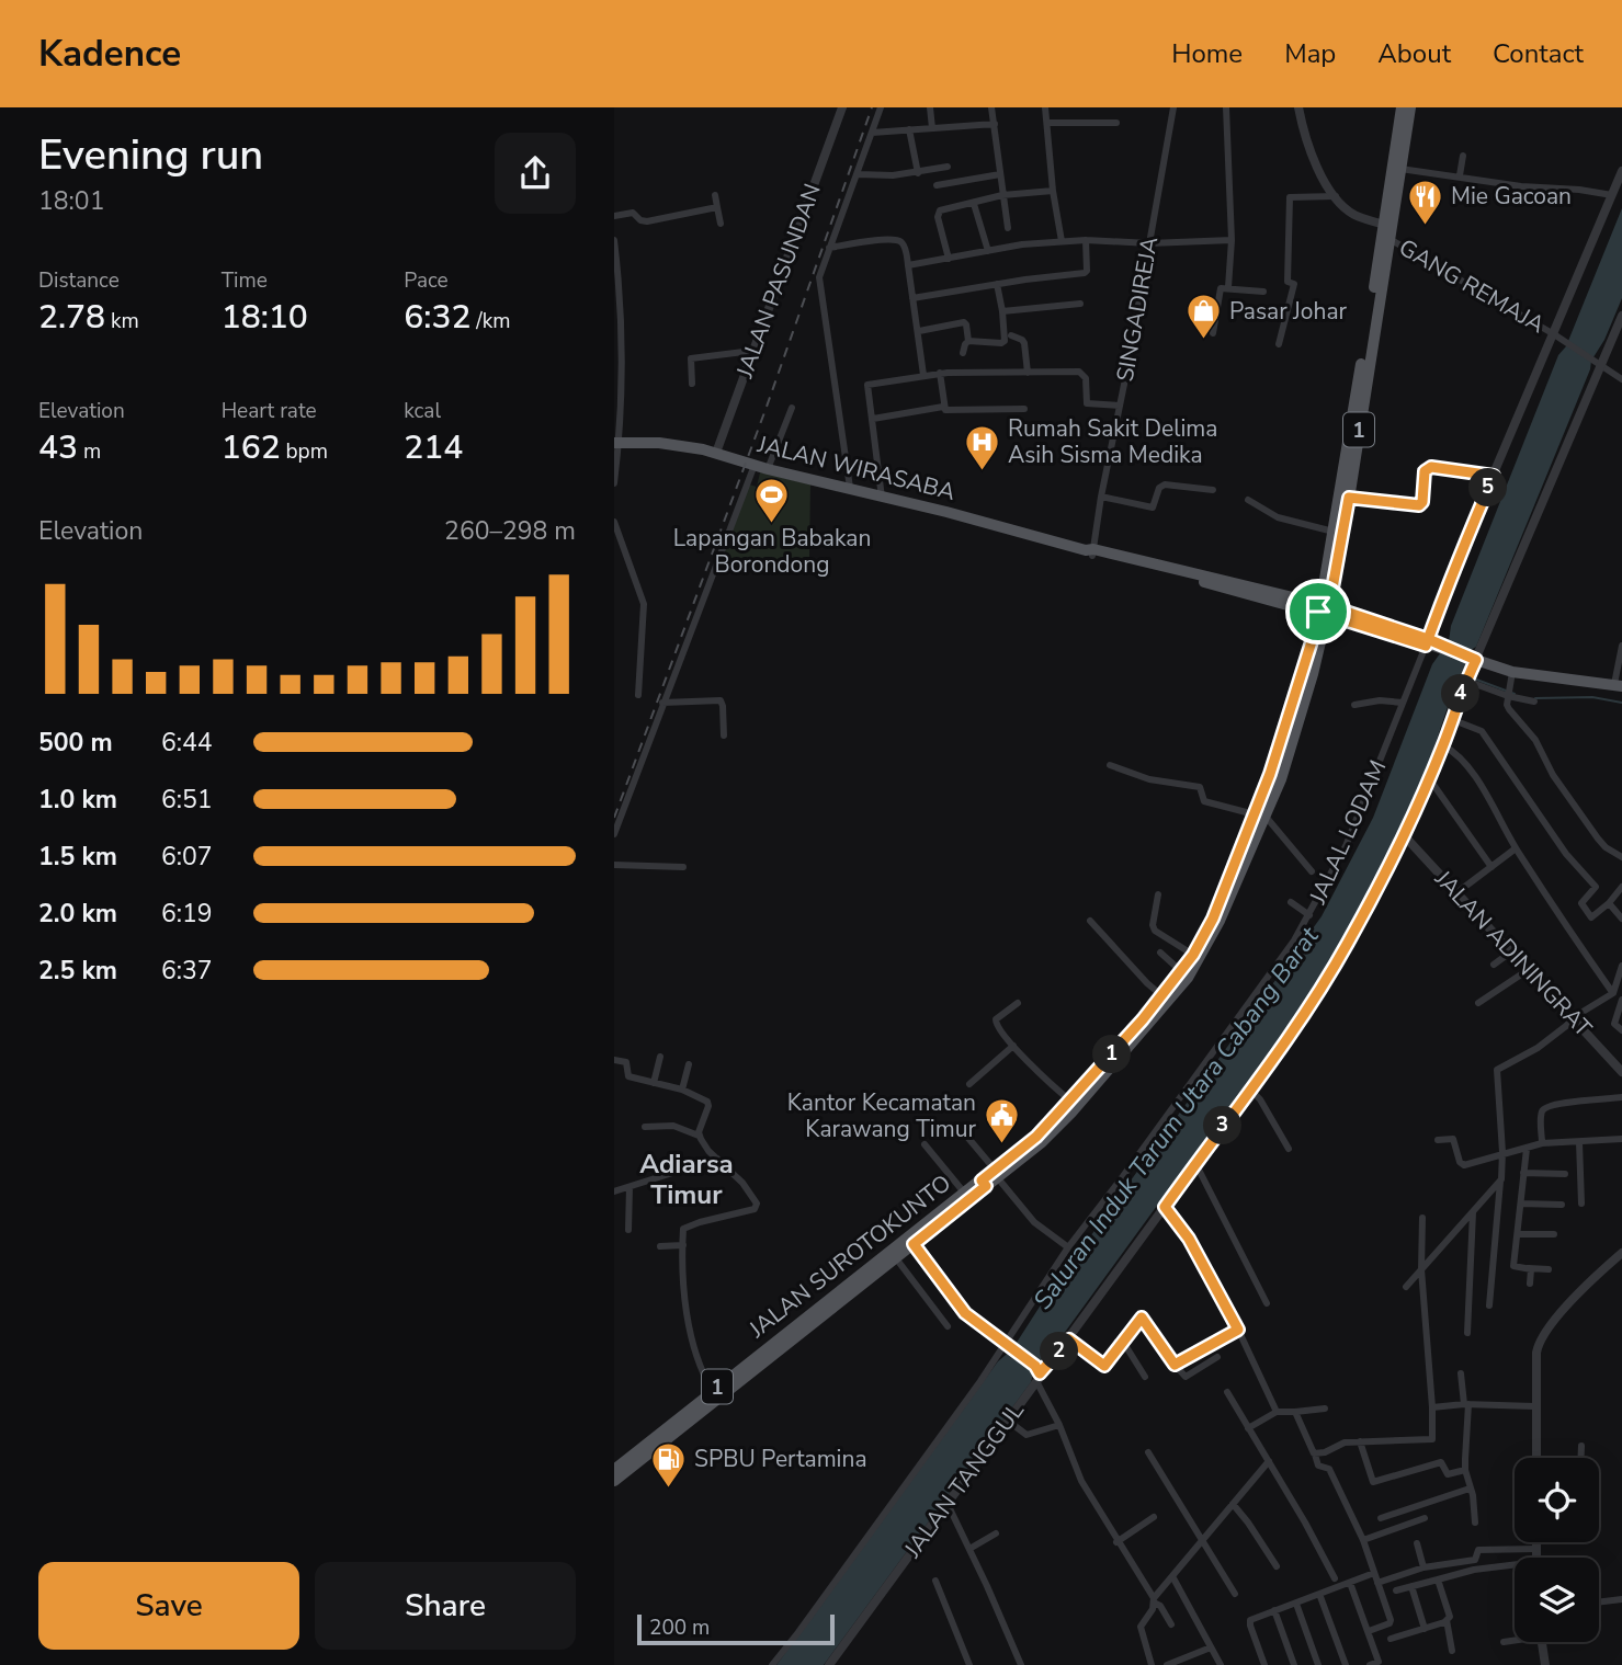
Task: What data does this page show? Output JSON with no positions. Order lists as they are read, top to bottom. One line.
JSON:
{"streets":{"main road":["1","JALAN WIRASABA","JALAN SUROTOKUNTO"],"street":["JALAN PASUNDAN","GANG REMAJA","SINGADIREJA","JALAL LODAM","JALAN ADININGRAT","JALAN TANGGUL"]},"crossings":[["JALAN PASUNDAN","JALAN WIRASABA"],["GANG REMAJA","1"],["GANG REMAJA","JALAN TANGGUL"],["SINGADIREJA","JALAN WIRASABA"],["1","JALAN WIRASABA"],["1","JALAN SUROTOKUNTO"],["JALAN WIRASABA","JALAL LODAM"],["JALAN WIRASABA","JALAN TANGGUL"],["JALAN ADININGRAT","JALAN TANGGUL"]],"districts":["Adiarsa Timur"],"water":["Saluran Induk Tarum Utara Cabang Barat"],"places":{"restaurant":["Mie Gacoan"],"shop":["Pasar Johar"],"hospital":["Rumah Sakit Delima Asih Sisma Medika"],"sports":["Lapangan Babakan Borondong"],"public building":["Kantor Kecamatan Karawang Timur"],"fuel station":["SPBU Pertamina"]},"scale_bar":"200 m","page":{"header":"Kadence","nav":["Home","Map","About","Contact"],"heading":["Evening run","18:01"],"stats":[["Distance","2.78 km"],["Time","18:10"],["Pace","6:32 /km"],["Elevation","43 m"],["Heart rate","162 bpm"],["kcal","214"]],"pins":["5","4","1","3","2"],"chart":["Elevation","260–298 m"],"list":[{"name":"500 m","note":"6:44"},{"name":"1.0 km","note":"6:51"},{"name":"1.5 km","note":"6:07"},{"name":"2.0 km","note":"6:19"},{"name":"2.5 km","note":"6:37"}],"buttons":["Save","Share"],"scale":"200 m"}}
